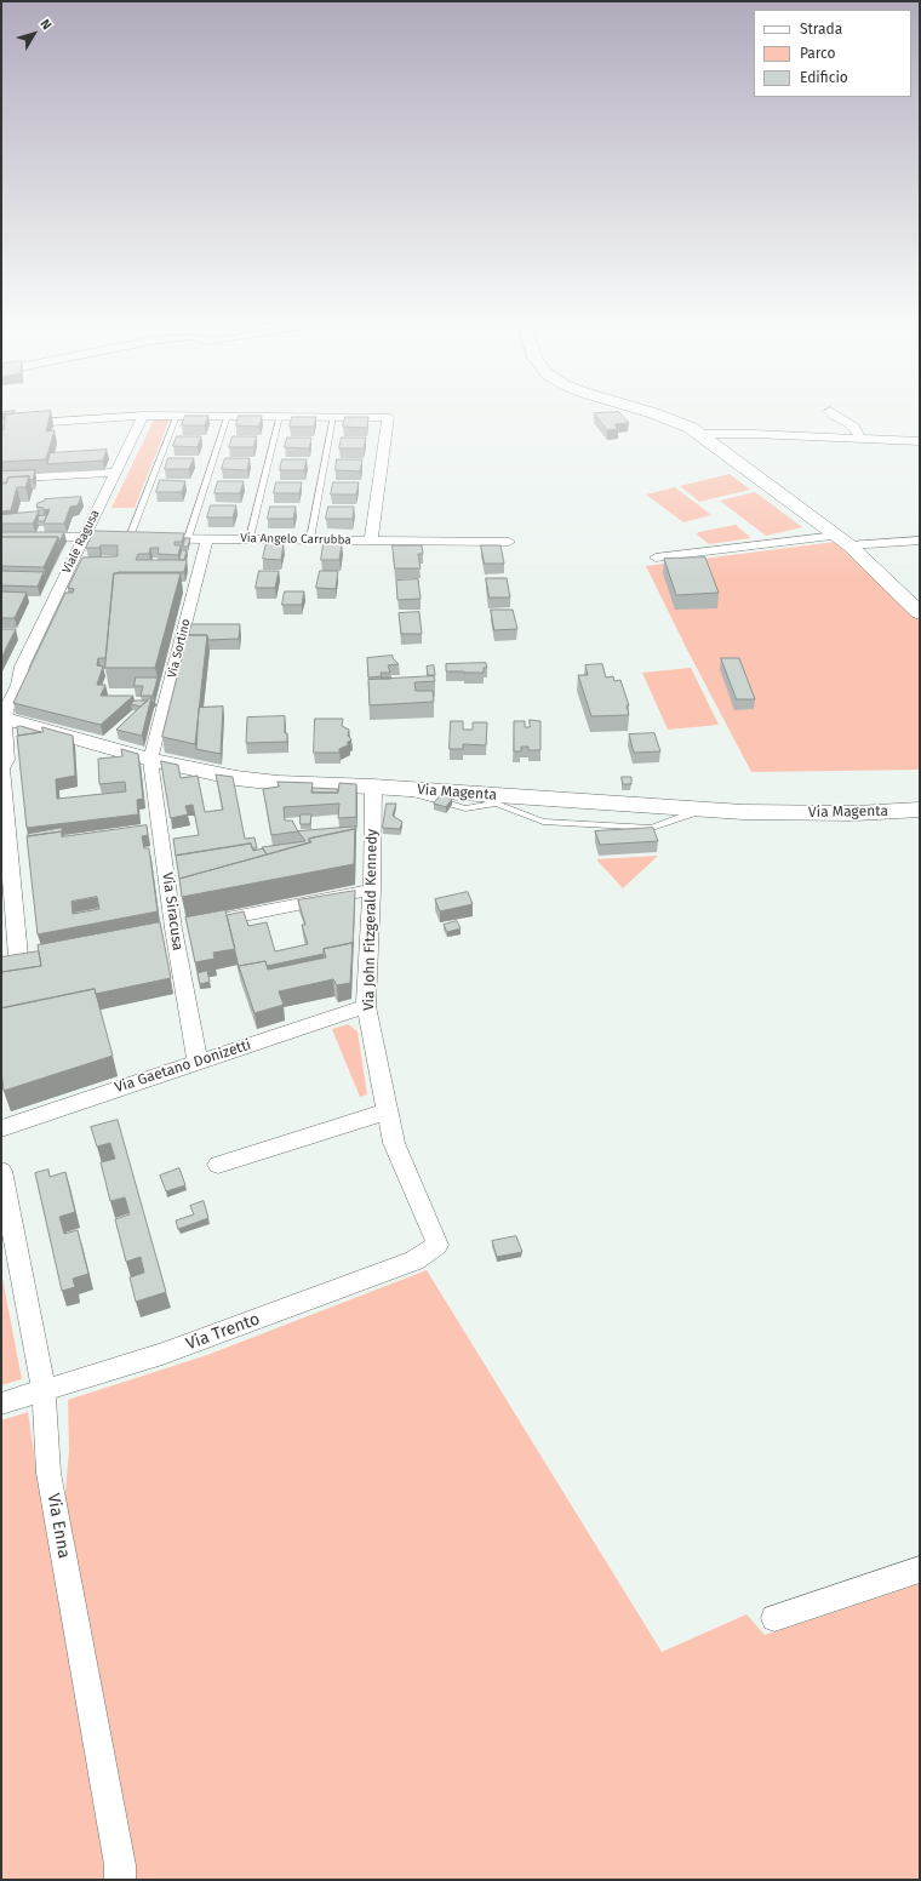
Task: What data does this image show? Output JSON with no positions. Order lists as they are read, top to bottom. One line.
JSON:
{"streets":{"street":["Via Angelo Carrubba","Viale Ragusa","Via Sortino","Via Magenta","Via Siracusa","Via John Fitzgerald Kennedy","Via Gaetano Donizetti","Via Trento","Via Enna"]},"crossings":[["Via Angelo Carrubba","Viale Ragusa"],["Via Angelo Carrubba","Via Sortino"],["Via Sortino","Via Magenta"],["Via Sortino","Via Siracusa"],["Via Magenta","Via Siracusa"],["Via Magenta","Via John Fitzgerald Kennedy"],["Via Siracusa","Via Gaetano Donizetti"],["Via John Fitzgerald Kennedy","Via Gaetano Donizetti"],["Via John Fitzgerald Kennedy","Via Trento"],["Via Trento","Via Enna"]],"legend":["Strada","Parco","Edificio"],"north":"top right"}
